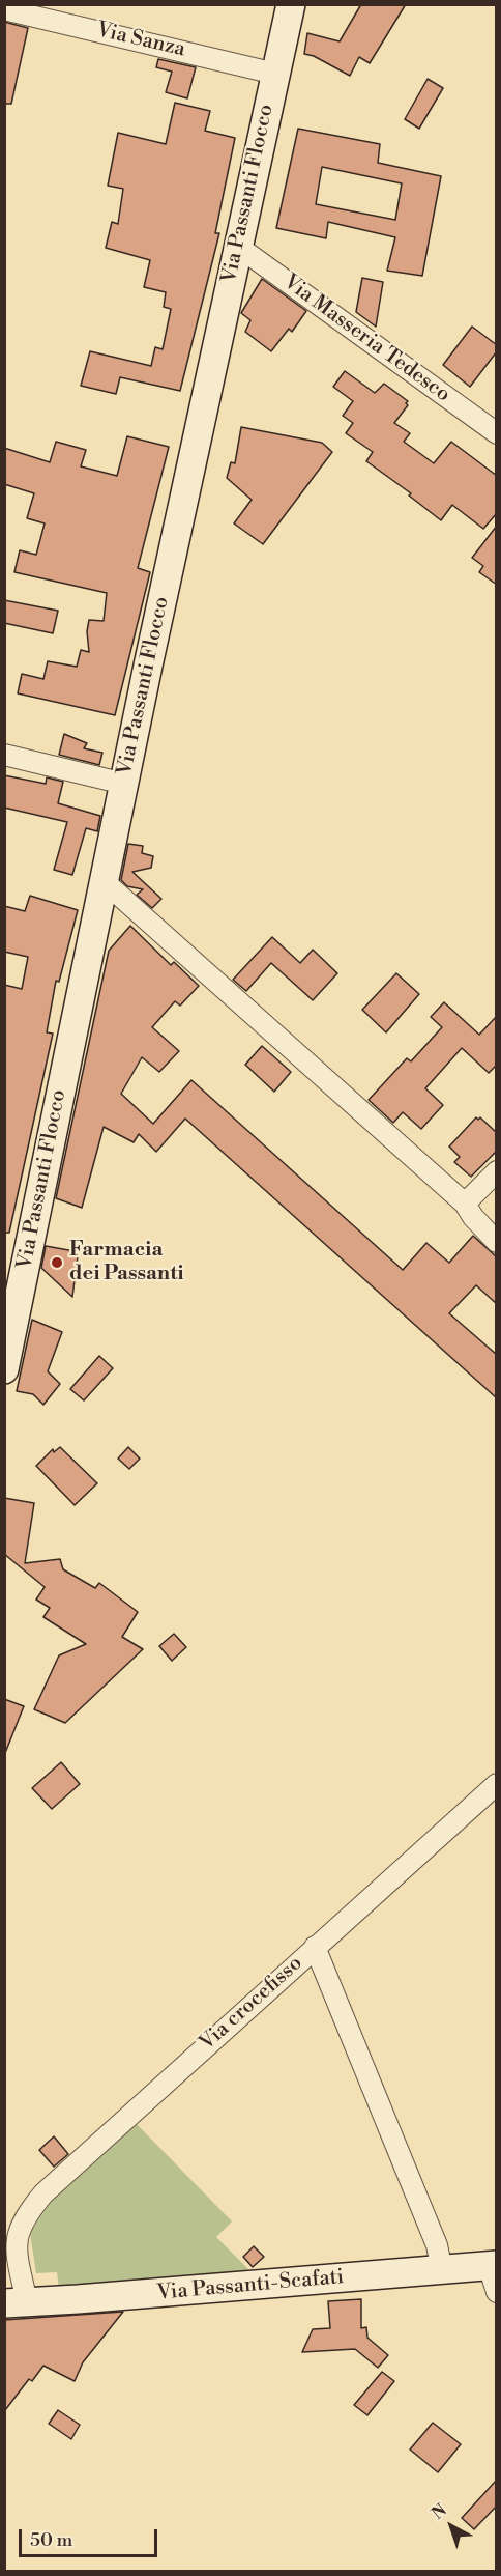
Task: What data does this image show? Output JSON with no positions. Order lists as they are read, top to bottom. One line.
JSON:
{"streets":{"main road":["Via Passanti Flocco","Via Passanti-Scafati"],"street":["Via Sanza","Via Masseria Tedesco","Via crocefisso"]},"crossings":[["Via Sanza","Via Passanti Flocco"],["Via Passanti Flocco","Via Masseria Tedesco"],["Via crocefisso","Via Passanti-Scafati"]],"places":["Farmacia dei Passanti"],"scale_bar":"50 m","north":"top left"}
